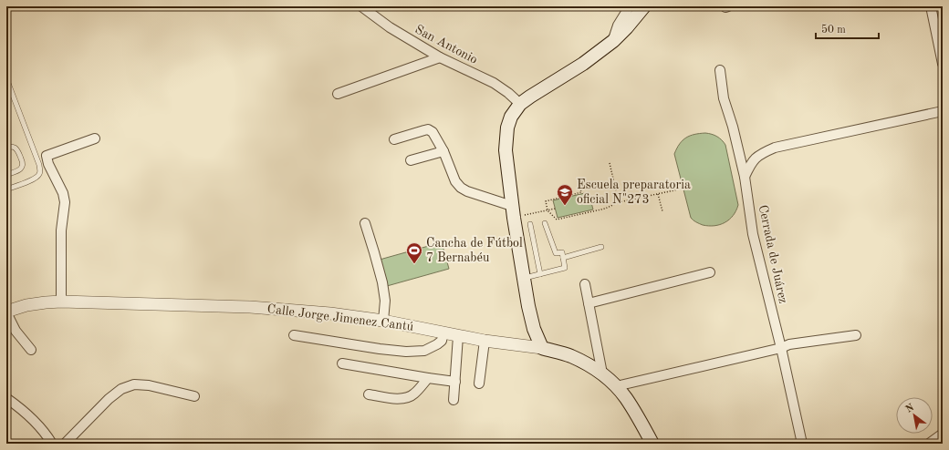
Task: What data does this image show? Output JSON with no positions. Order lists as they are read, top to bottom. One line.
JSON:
{"streets":{"main road":["Calle Jorge Jimenez Cantú"],"street":["San Antonio","Cerrada de Juárez"]},"places":{"school or university":["Escuela preparatoria oficial N\"273"],"sports":["Cancha de Fútbol 7 Bernabéu"]},"scale_bar":"50 m","north":"top left"}
